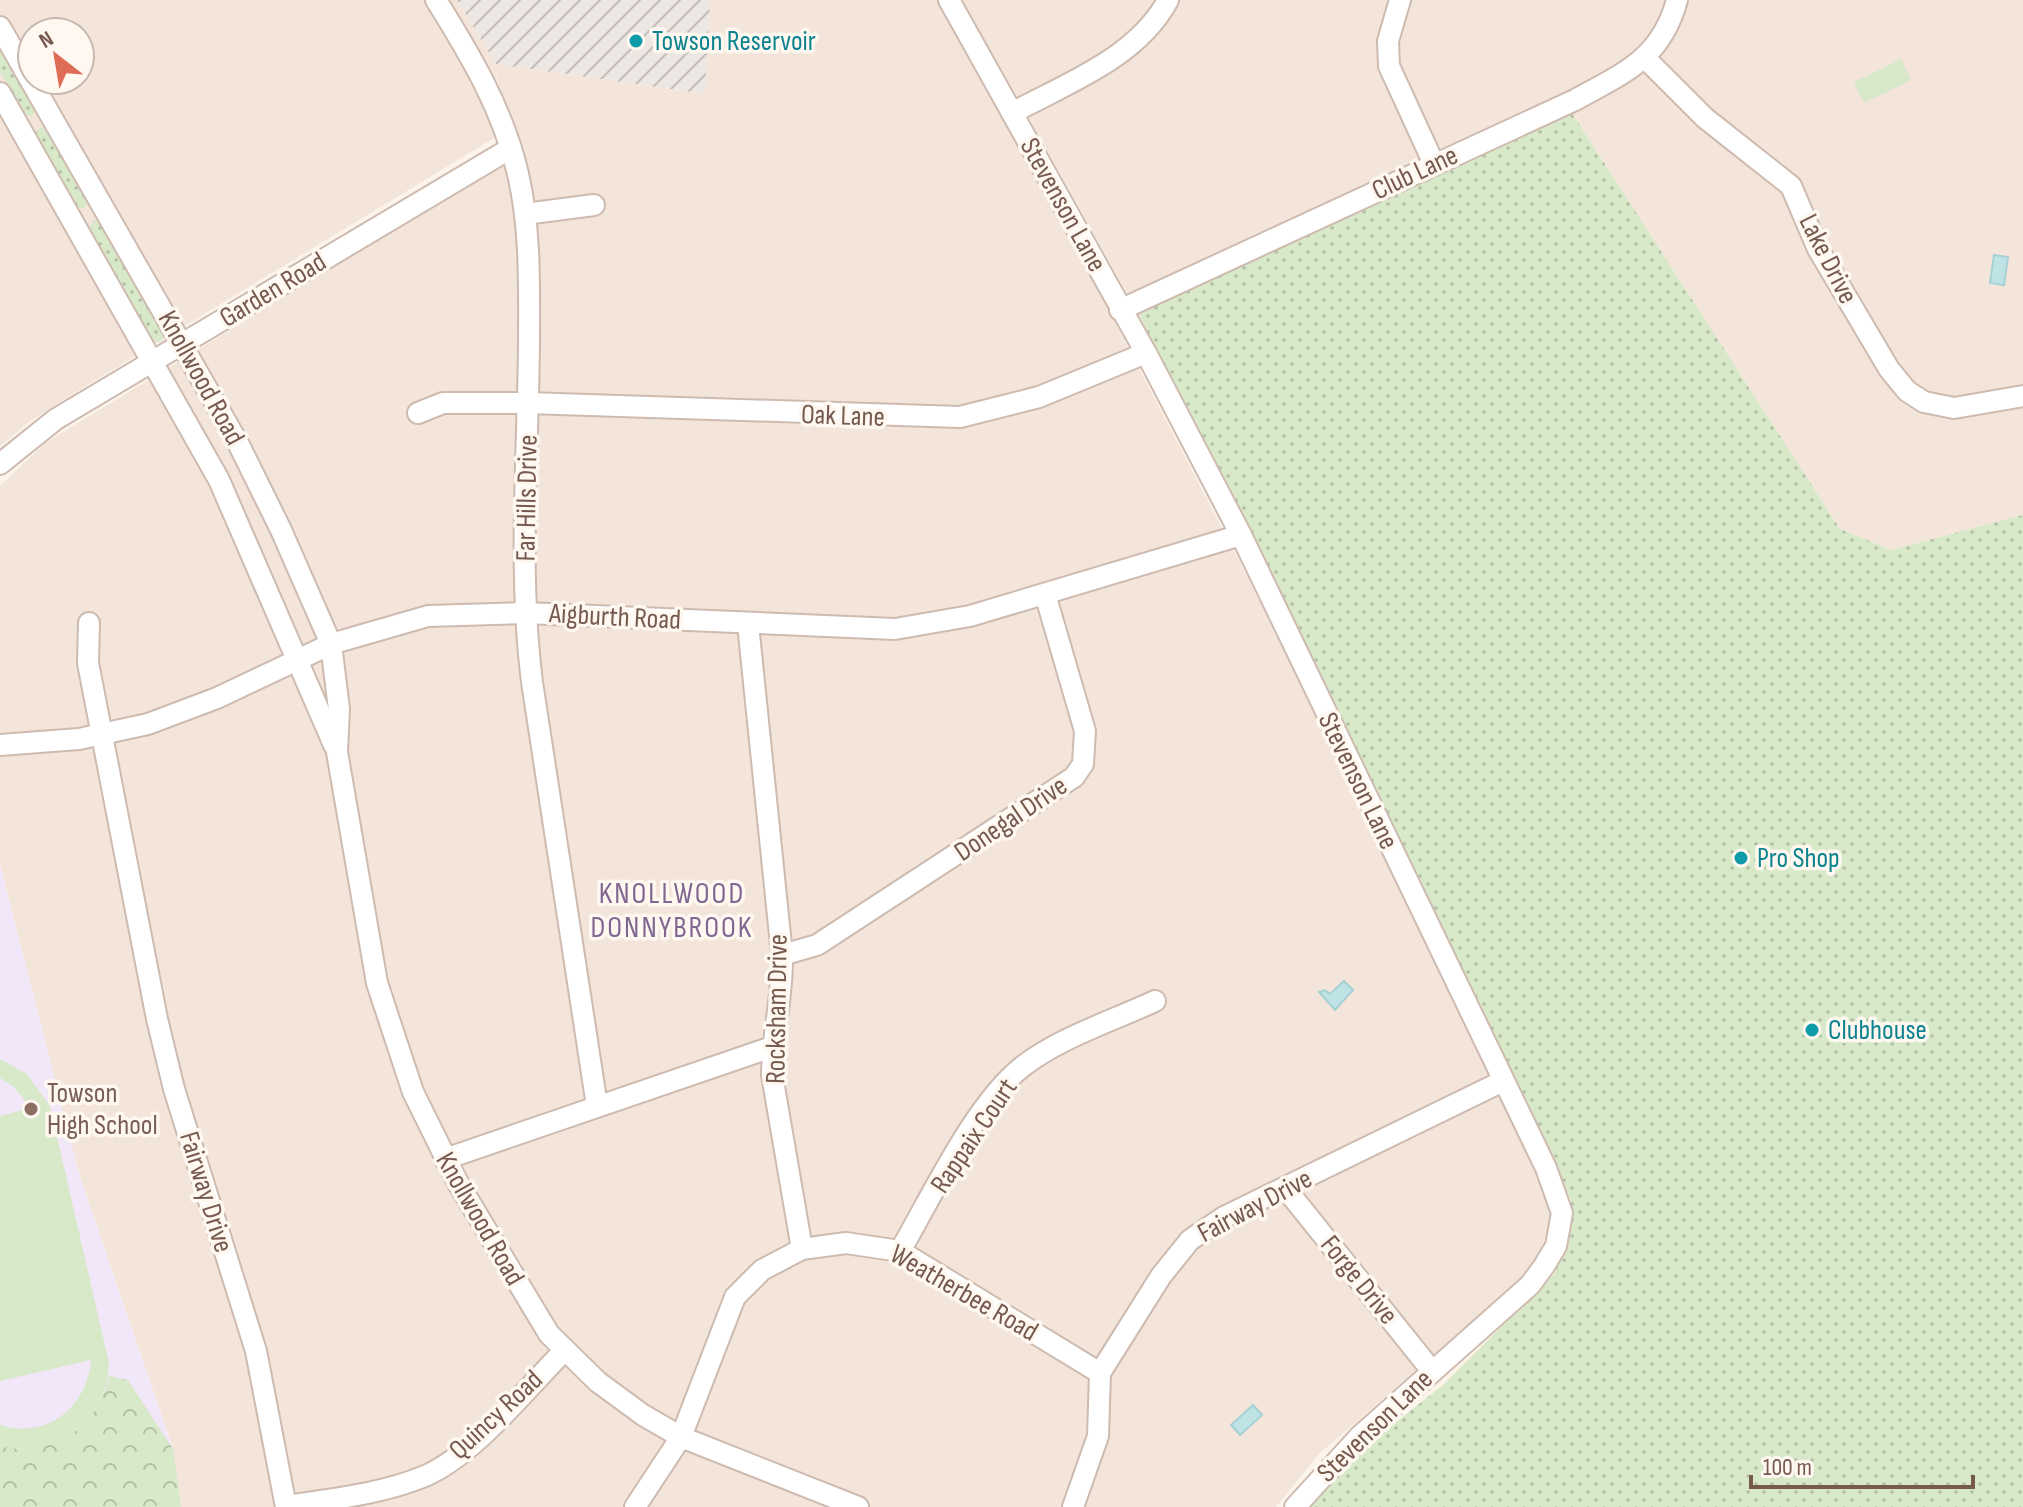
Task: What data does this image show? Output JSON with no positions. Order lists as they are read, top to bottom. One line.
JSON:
{"streets":{"street":["Club Lane","Stevenson Lane","Lake Drive","Garden Road","Knollwood Road","Oak Lane","Far Hills Drive","Aigburth Road","Donegal Drive","Rocksham Drive","Rappaix Court","Fairway Drive","Forge Drive","Weatherbee Road","Quincy Road"]},"crossings":[["Club Lane","Stevenson Lane"],["Club Lane","Lake Drive"],["Stevenson Lane","Oak Lane"],["Stevenson Lane","Aigburth Road"],["Stevenson Lane","Fairway Drive"],["Stevenson Lane","Forge Drive"],["Garden Road","Knollwood Road"],["Garden Road","Far Hills Drive"],["Knollwood Road","Aigburth Road"],["Knollwood Road","Weatherbee Road"],["Knollwood Road","Quincy Road"],["Oak Lane","Far Hills Drive"],["Far Hills Drive","Aigburth Road"],["Aigburth Road","Donegal Drive"],["Aigburth Road","Rocksham Drive"],["Aigburth Road","Fairway Drive"],["Donegal Drive","Rocksham Drive"],["Rocksham Drive","Weatherbee Road"],["Rappaix Court","Weatherbee Road"],["Fairway Drive","Forge Drive"],["Fairway Drive","Weatherbee Road"],["Fairway Drive","Quincy Road"]],"districts":["KNOLLWOOD DONNYBROOK"],"places":["Towson Reservoir","Pro Shop","Clubhouse","Towson High School"],"scale_bar":"100 m","north":"top left"}
